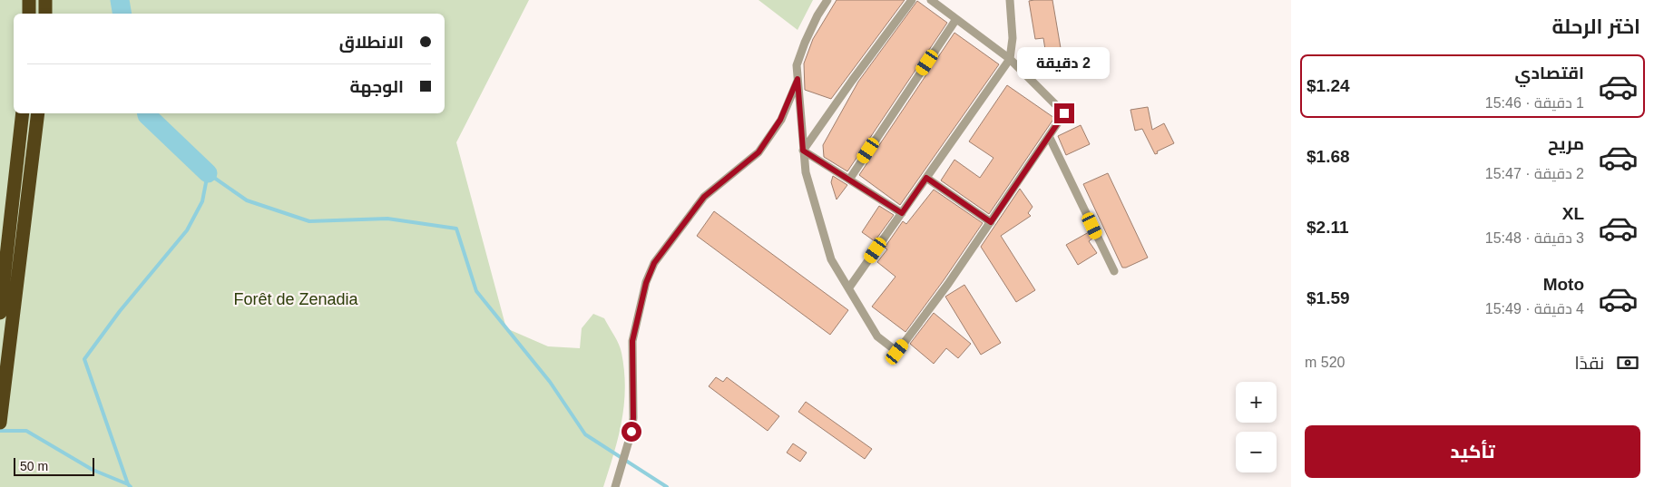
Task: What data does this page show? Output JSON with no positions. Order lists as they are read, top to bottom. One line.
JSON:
{"parks":["Forêt de Zenadia"],"scale_bar":"50 m","page":{"heading":"اختر الرحلة","banner":["الانطلاق","الوجهة"],"bubble":"2 دقيقة","list":[{"name":"اقتصادي","note":"1 دقيقة · 15:46","value":"$1.24"},{"name":"مريح","note":"2 دقيقة · 15:47","value":"$1.68"},{"name":"XL","note":"3 دقيقة · 15:48","value":"$2.11"},{"name":"Moto","note":"4 دقيقة · 15:49","value":"$1.59"}],"pay":["نقدًا","520 m"],"map_buttons":["+","−"],"buttons":"تأكيد","scale":"50 m"}}
